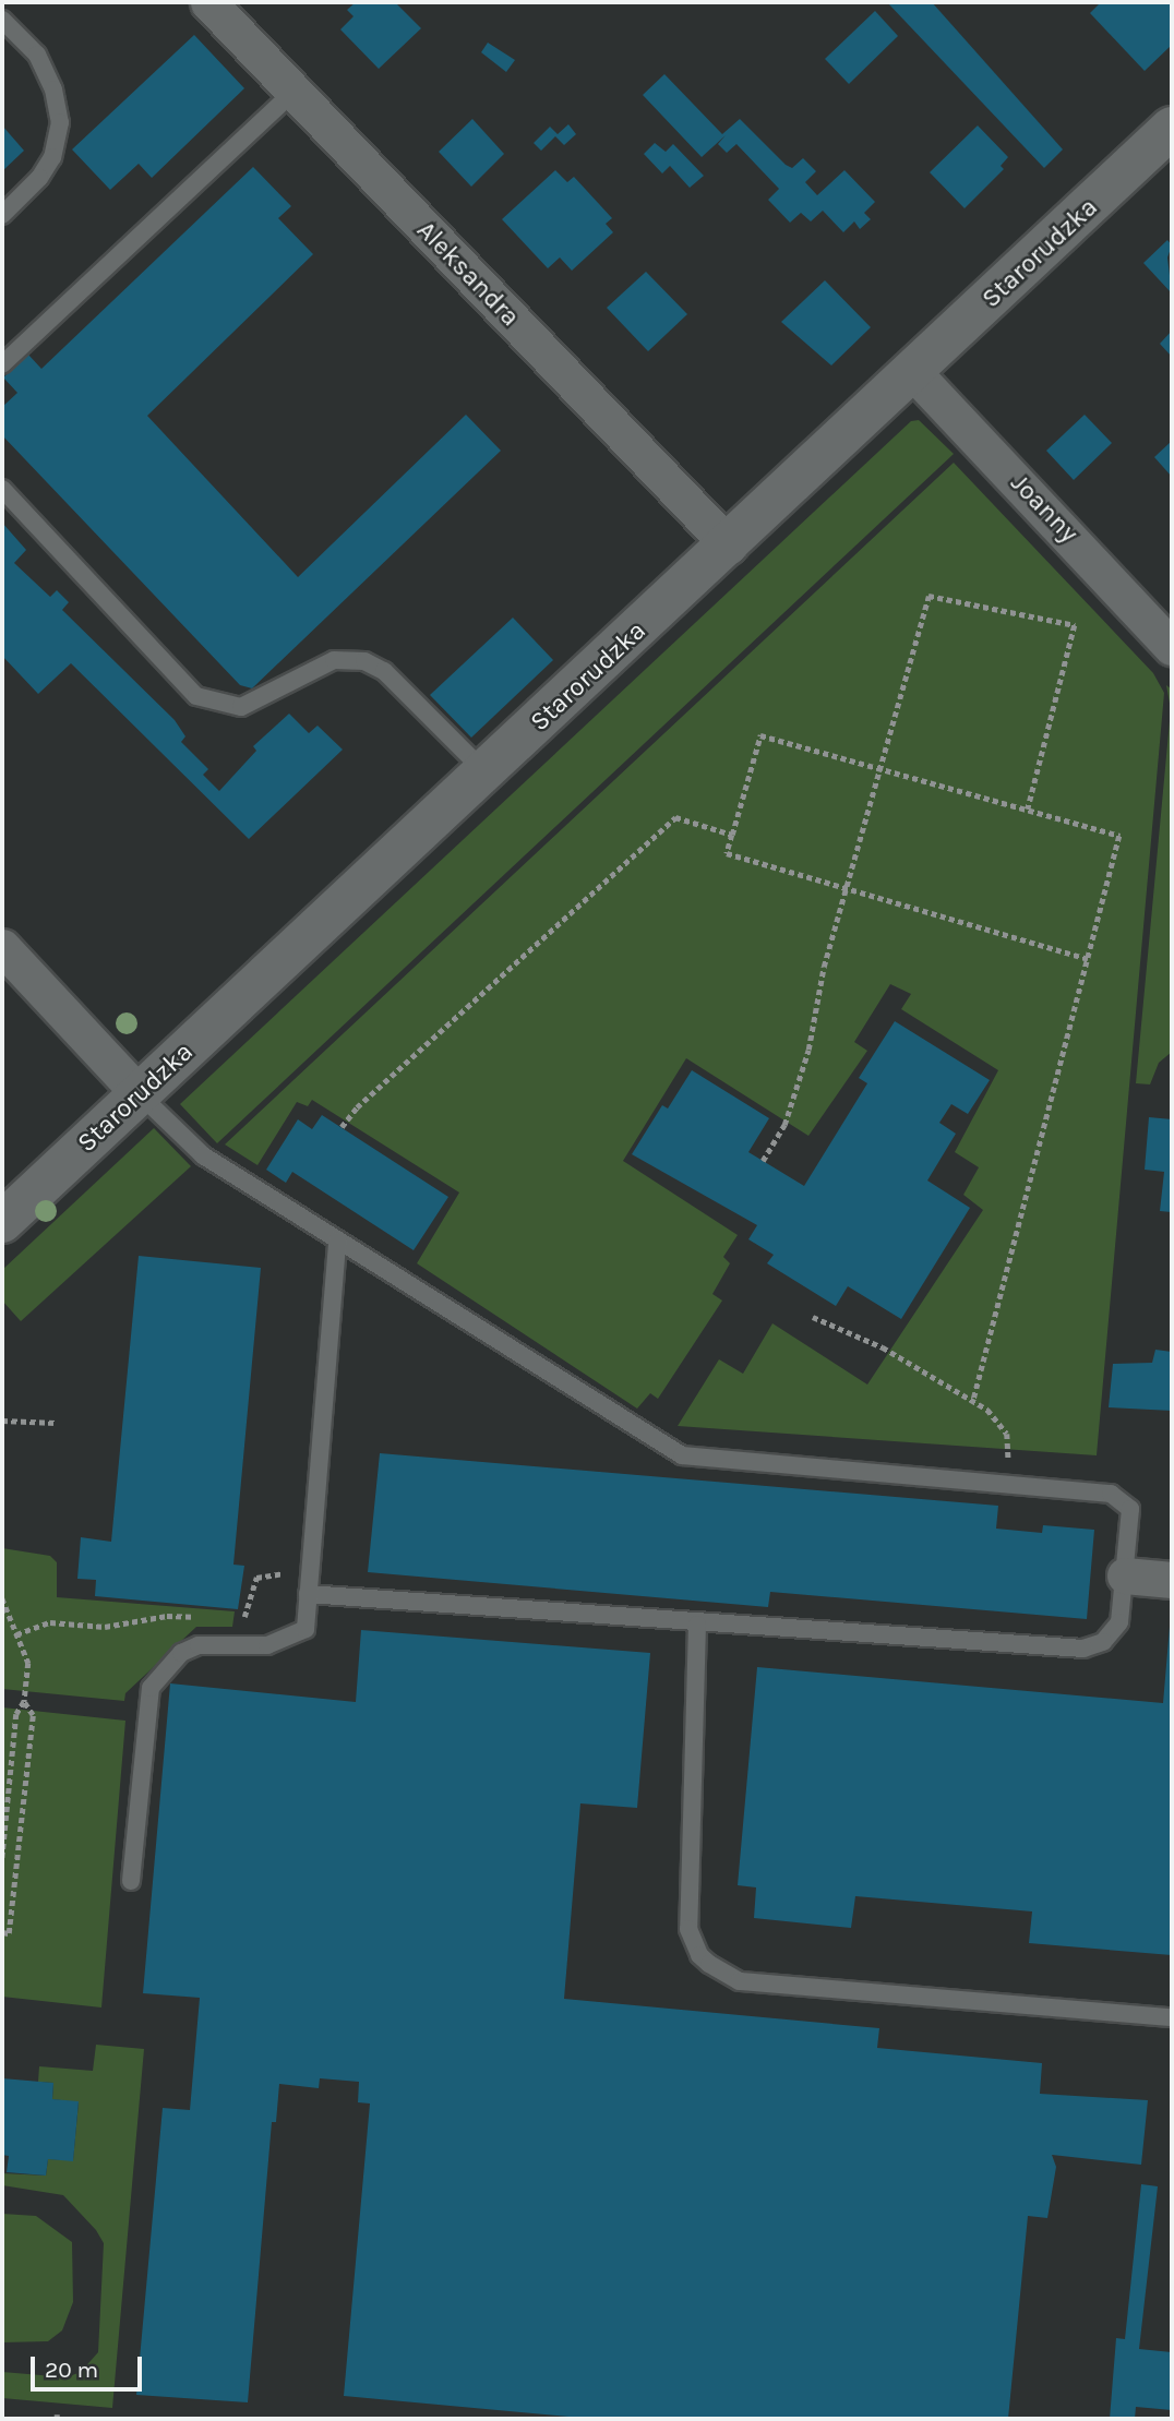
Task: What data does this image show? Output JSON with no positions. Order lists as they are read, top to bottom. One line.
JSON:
{"streets":{"street":["Starorudzka","Aleksandra","Joanny"]},"crossings":[["Starorudzka","Aleksandra"],["Starorudzka","Joanny"]],"scale_bar":"20 m"}
